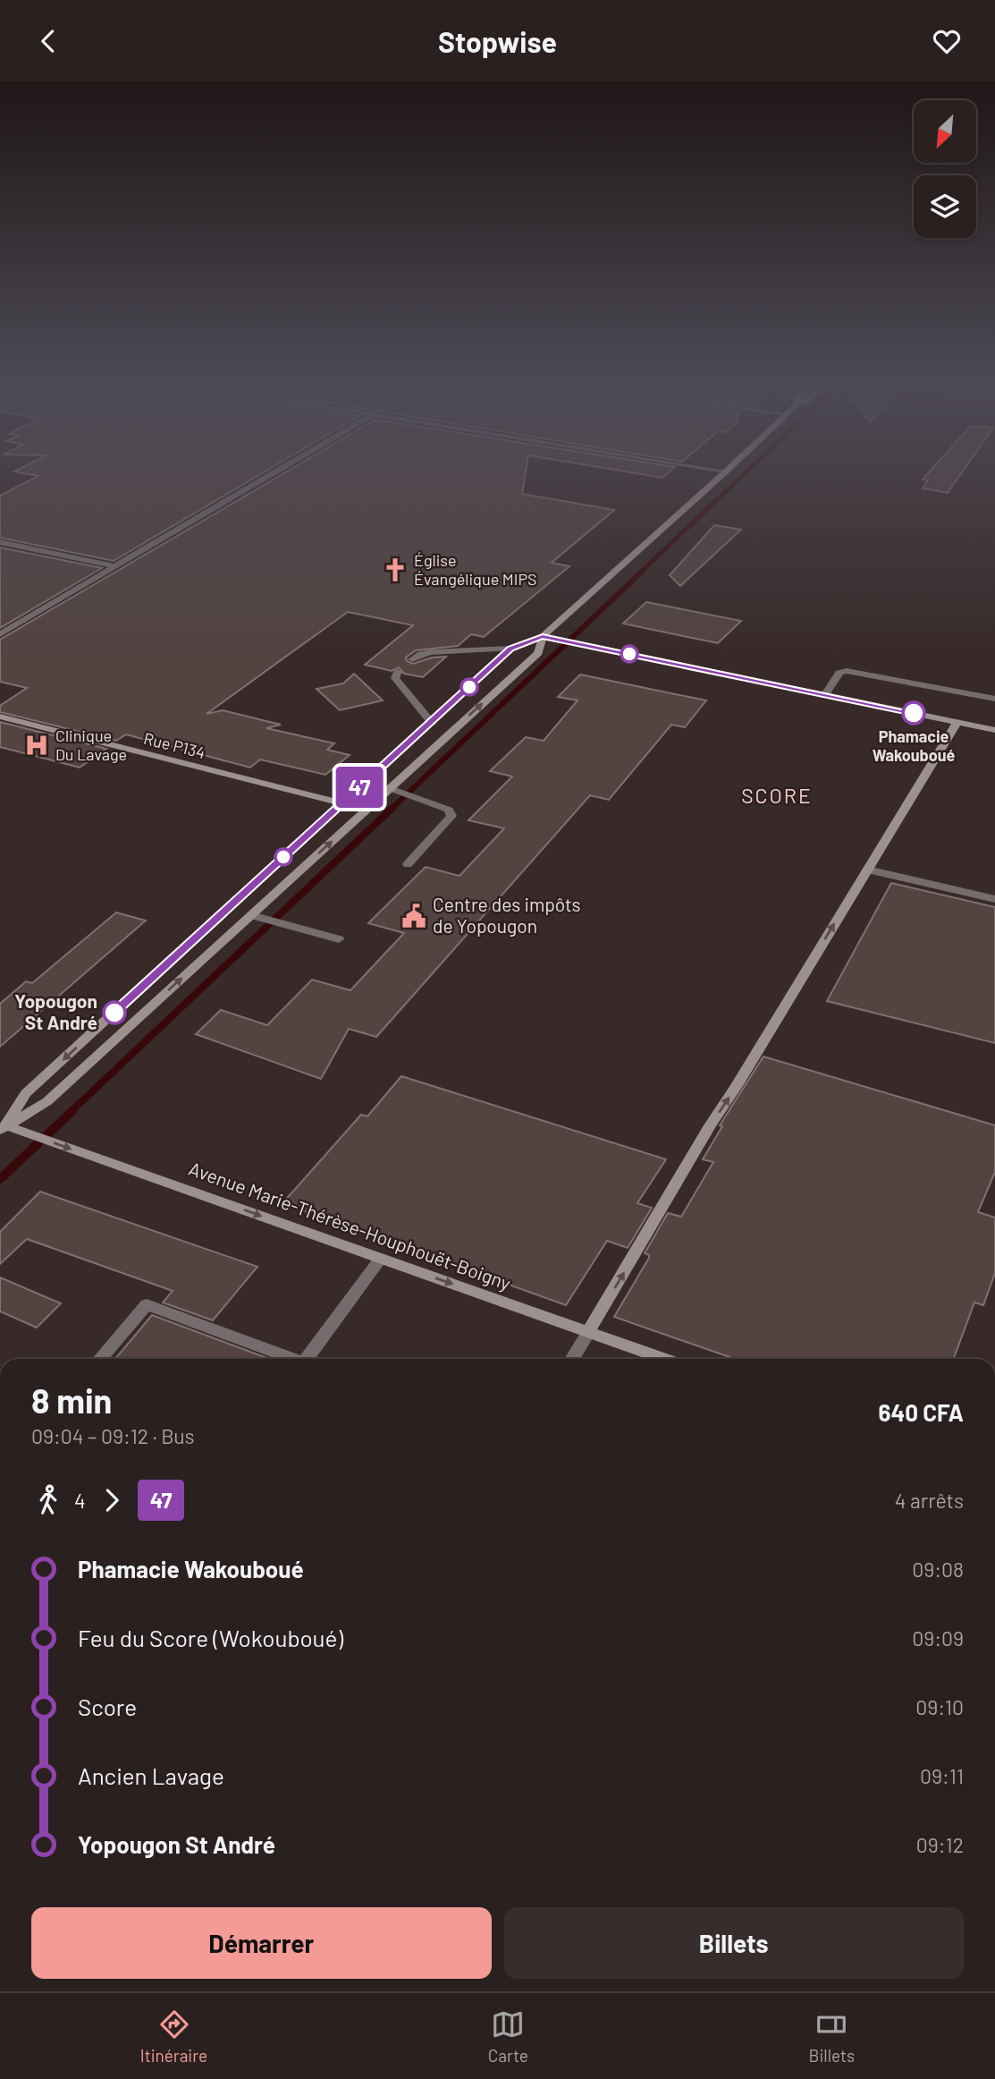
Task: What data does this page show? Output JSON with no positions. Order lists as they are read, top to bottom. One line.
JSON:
{"streets":{"main road":["Rue P134","Avenue Marie-Thérèse-Houphouët-Boigny"]},"one_way":["Avenue Marie-Thérèse-Houphouët-Boigny"],"districts":["SCORE"],"places":{"church":["Église Évangélique MIPS"],"other":["Phamacie Wakouboué","Yopougon St André"],"hospital":["Clinique Du Lavage"],"public building":["Centre des impôts de Yopougon"]},"lines":["bus line 47"],"north":"bottom left","page":{"header":"Stopwise","on_map":"47","heading":["8 min","09:04 – 09:12 · Bus","640 CFA"],"legs":["4","47","4 arrêts"],"list":[{"name":"Phamacie Wakouboué","value":"09:08"},{"name":"Feu du Score (Wokouboué)","value":"09:09"},{"name":"Score","value":"09:10"},{"name":"Ancien Lavage","value":"09:11"},{"name":"Yopougon St André","value":"09:12"}],"buttons":["Démarrer","Billets"],"tabs":["Itinéraire","Carte","Billets"]}}
